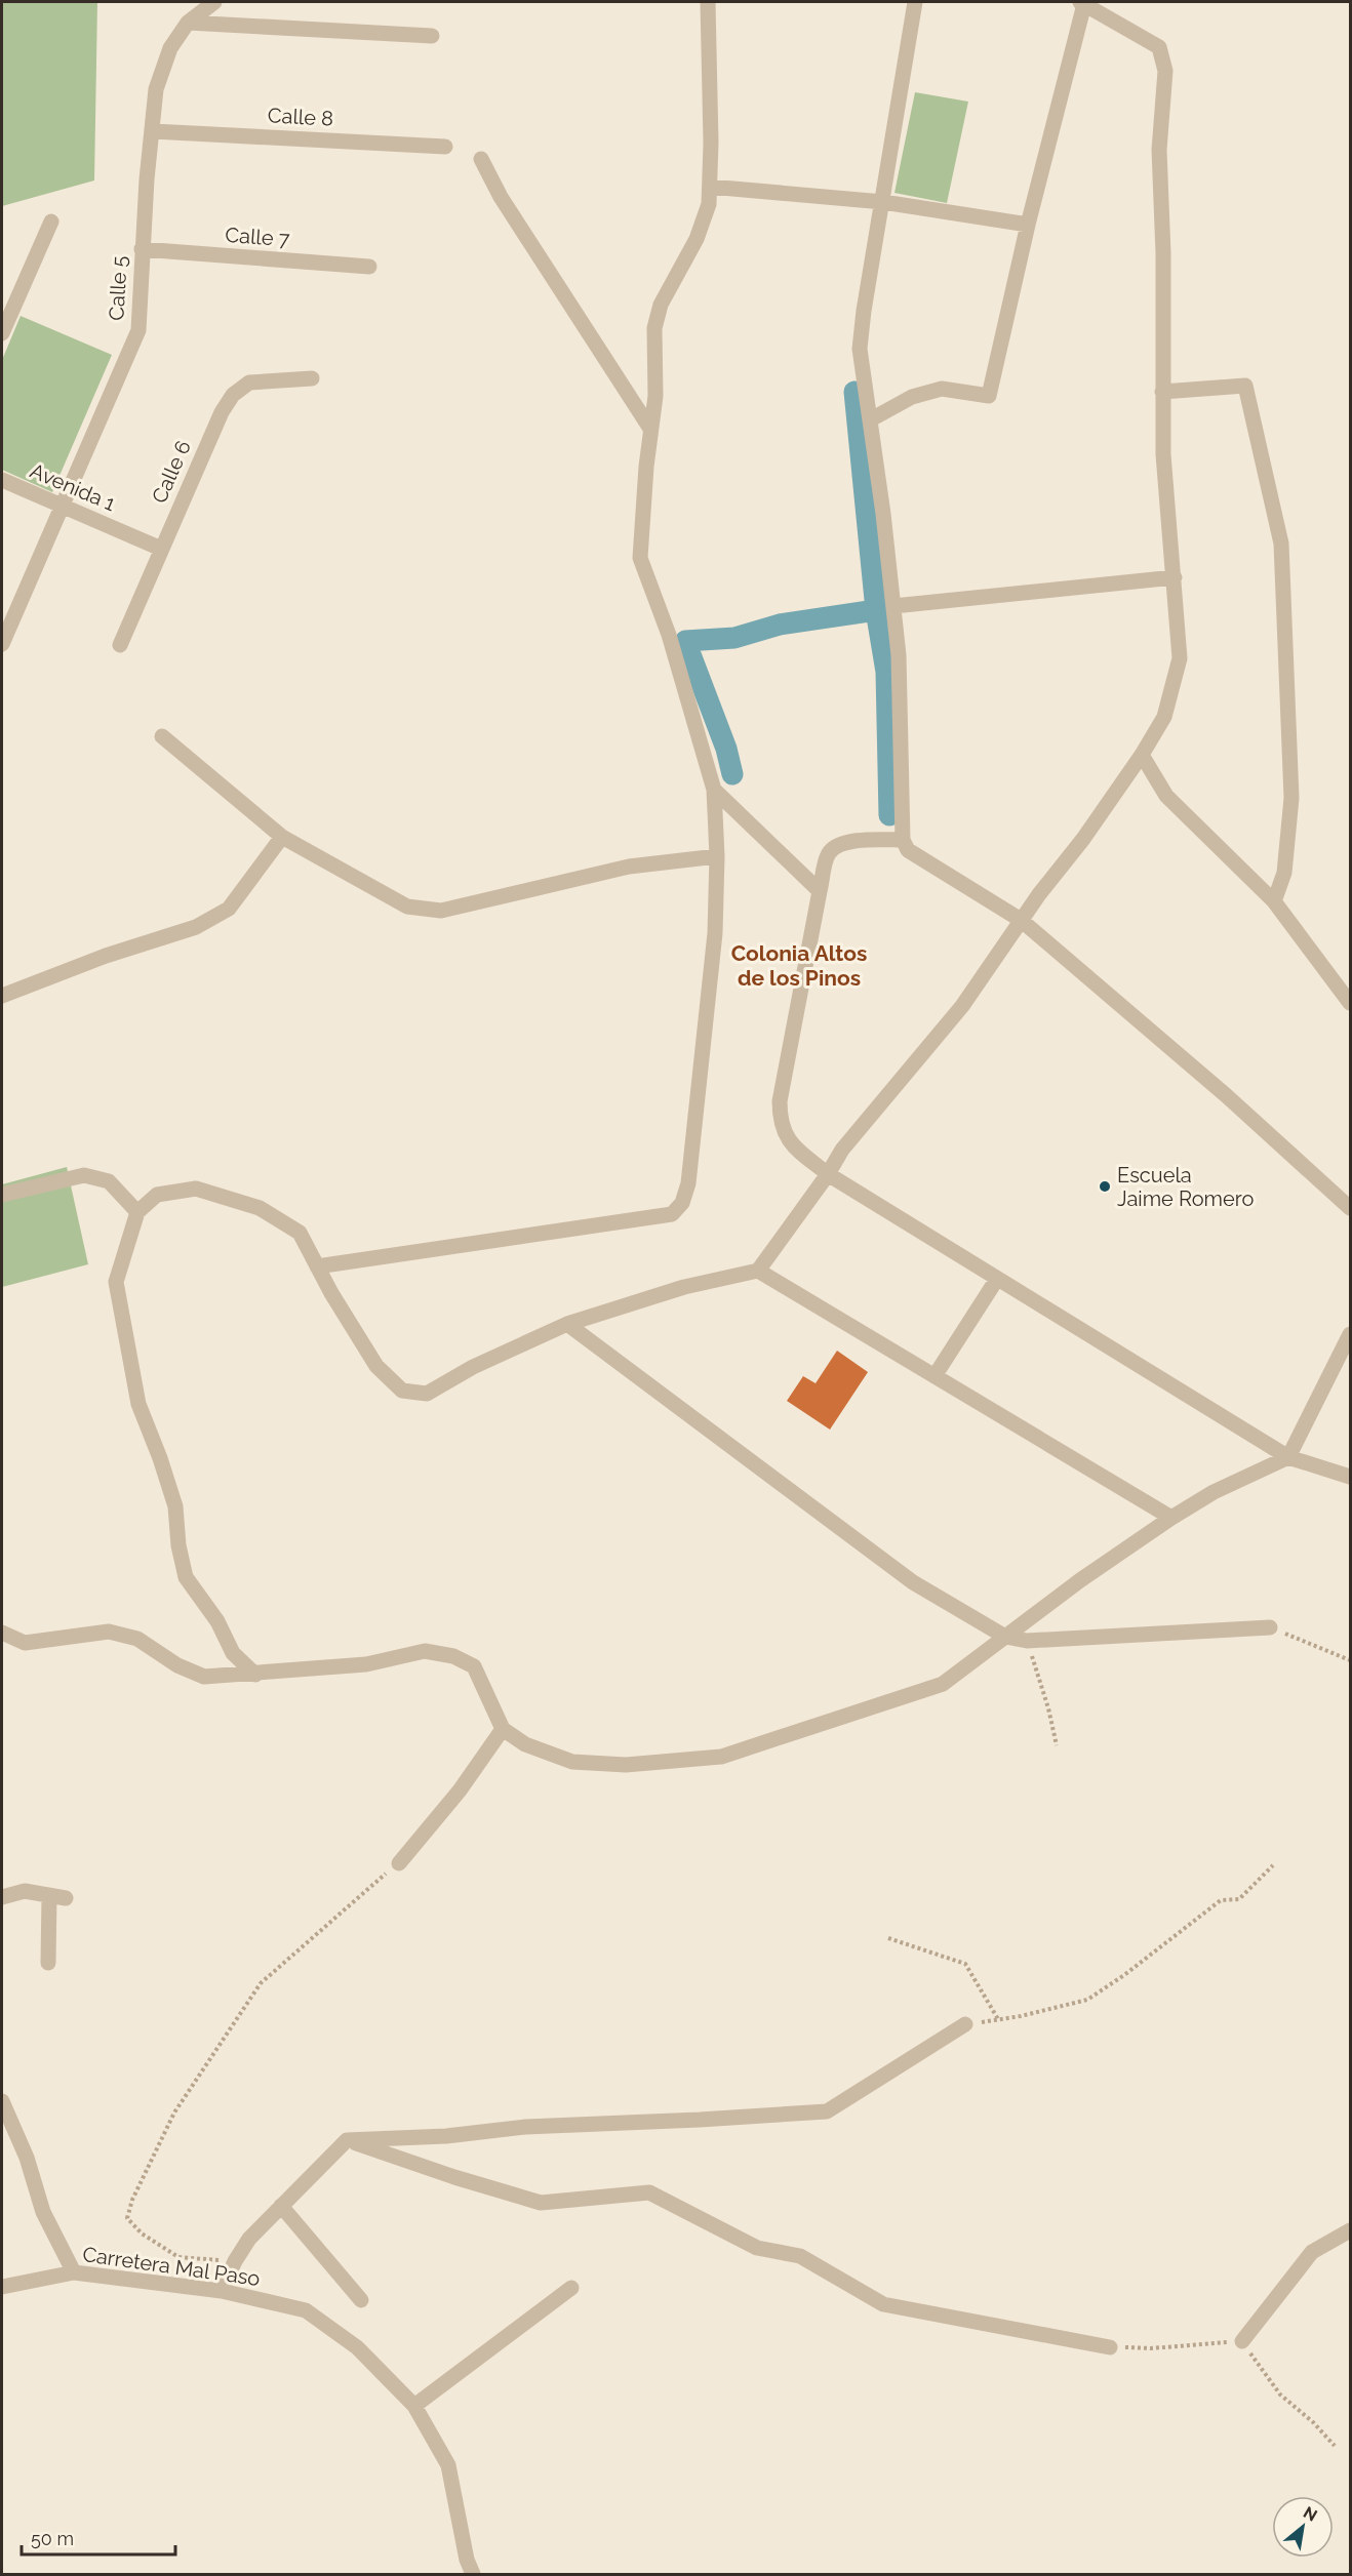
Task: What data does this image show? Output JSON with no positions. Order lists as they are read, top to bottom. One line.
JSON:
{"streets":{"street":["Calle 8","Calle 7","Calle 5","Calle 6","Avenida 1","Carretera Mal Paso"]},"crossings":[["Calle 8","Calle 5"],["Calle 7","Calle 5"],["Calle 5","Avenida 1"],["Calle 6","Avenida 1"]],"districts":["Colonia Altos de los Pinos"],"places":["Escuela Jaime Romero"],"scale_bar":"50 m","north":"top right"}
